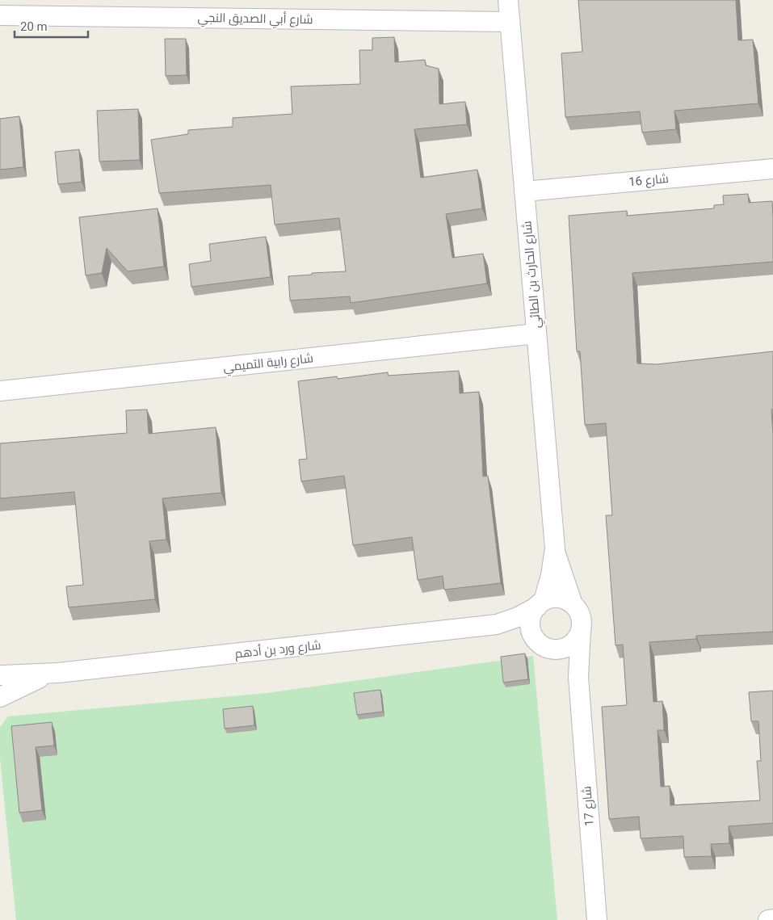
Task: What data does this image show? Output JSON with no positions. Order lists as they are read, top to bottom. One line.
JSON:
{"streets":{"street":["شارع أبي الصديق النجي","شارع 16","شارع الحارث بن الطائي","شارع رابية التميمي","شارع ورد بن أدهم","شارع 17"]},"crossings":[["شارع أبي الصديق النجي","شارع الحارث بن الطائي"],["شارع 16","شارع الحارث بن الطائي"],["شارع الحارث بن الطائي","شارع رابية التميمي"],["شارع الحارث بن الطائي","شارع ورد بن أدهم"],["شارع الحارث بن الطائي","شارع 17"],["شارع ورد بن أدهم","شارع 17"]],"scale_bar":"20 m"}
